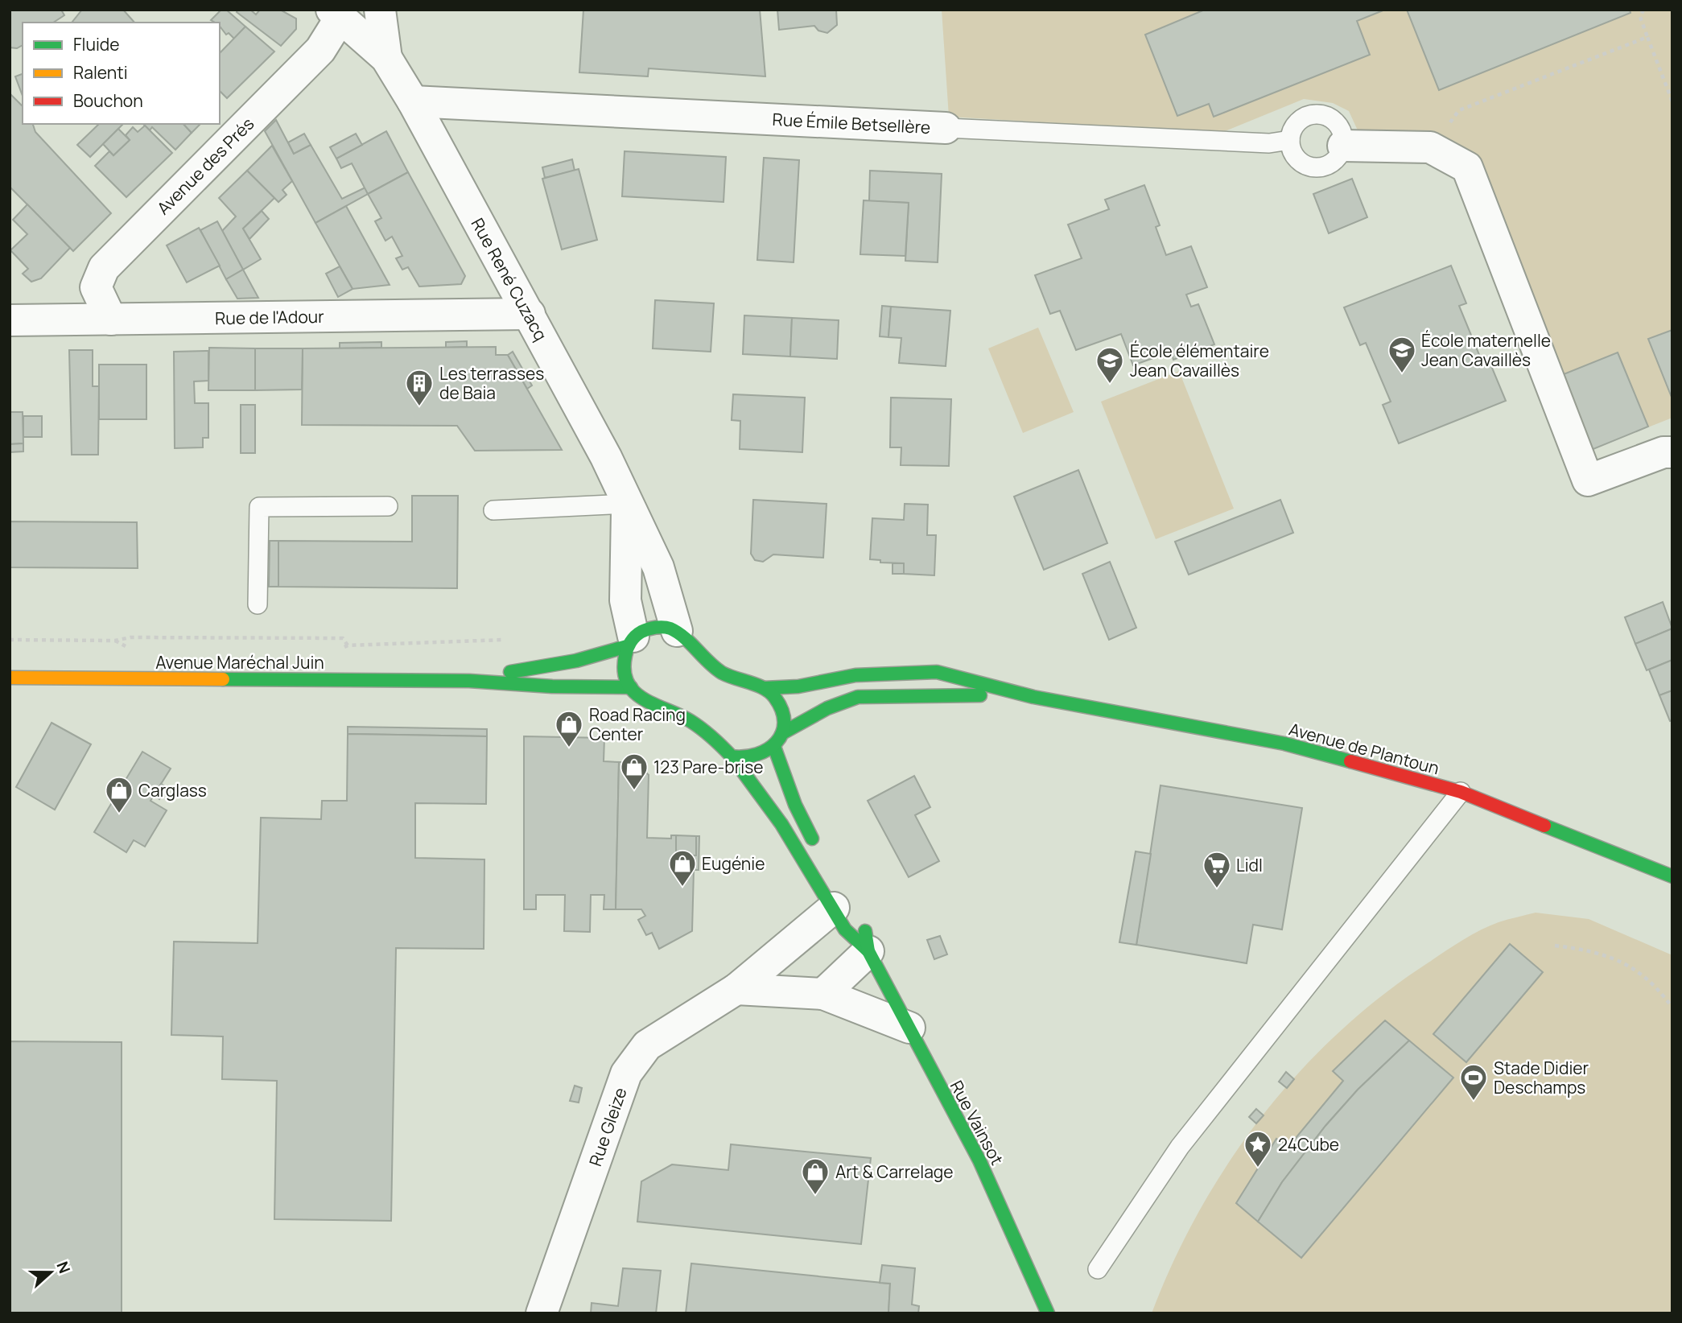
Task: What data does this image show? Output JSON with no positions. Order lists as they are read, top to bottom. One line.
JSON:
{"streets":{"main road":["Avenue Maréchal Juin","Avenue de Plantoun","Rue Vainsot"],"street":["Rue Émile Betsellère","Avenue des Prés","Rue René Cuzacq","Rue de l'Adour","Rue Gleize"]},"crossings":[["Rue Émile Betsellère","Rue René Cuzacq"],["Avenue des Prés","Rue René Cuzacq"],["Avenue des Prés","Rue de l'Adour"],["Rue René Cuzacq","Rue de l'Adour"],["Rue René Cuzacq","Avenue Maréchal Juin"],["Avenue Maréchal Juin","Rue Vainsot"],["Rue Vainsot","Rue Gleize"]],"places":{"school or university":["École maternelle Jean Cavaillès","École élémentaire Jean Cavaillès"],"building":["Les terrasses de Baia"],"shop":["Road Racing Center","123 Pare-brise","Carglass","Eugénie","Art & Carrelage"],"supermarket":["Lidl"],"sports":["Stade Didier Deschamps"],"place":["24Cube"]},"legend":["Fluide","Ralenti","Bouchon"],"north":"right"}
